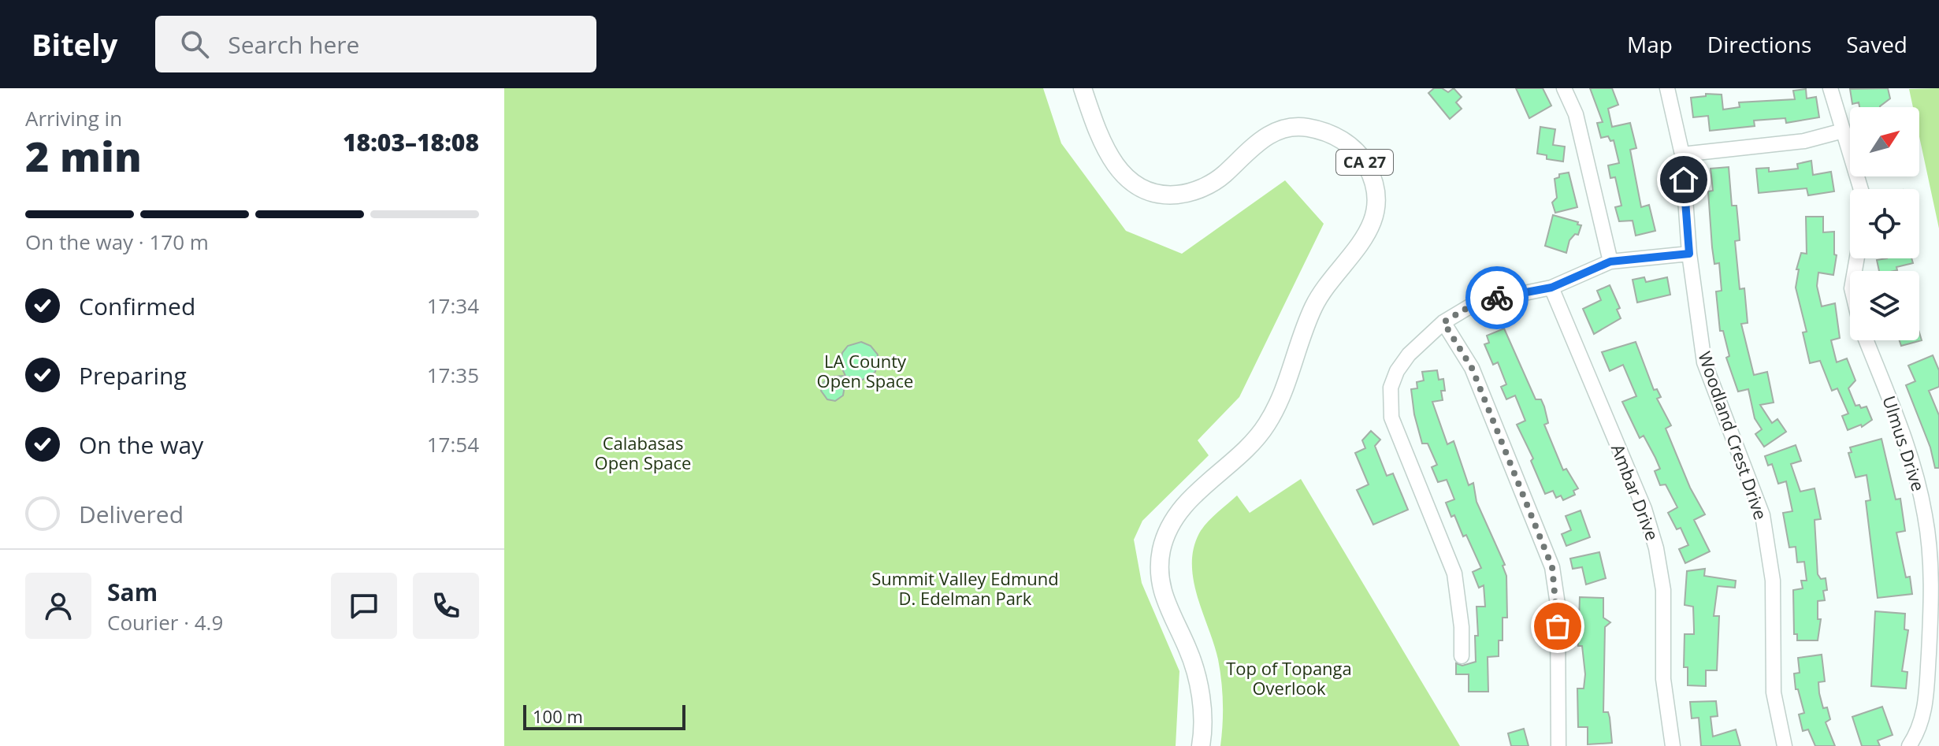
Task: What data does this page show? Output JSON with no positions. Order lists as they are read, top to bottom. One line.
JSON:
{"streets":{"main road":["CA 27"],"street":["Woodland Crest Drive","Ulmus Drive","Ambar Drive"]},"parks":["LA County Open Space","Calabasas Open Space","Summit Valley Edmund D. Edelman Park","Top of Topanga Overlook"],"scale_bar":"100 m","north":"top right","page":{"header":"Bitely","search":"Search here","nav":["Map","Directions","Saved"],"heading":["2 min","Arriving in","18:03–18:08"],"panel":["Sam","Courier · 4.9"],"bar":"On the way · 170 m","list":[["Confirmed","17:34"],["Preparing","17:35"],["On the way","17:54"],"Delivered"],"scale":"100 m"}}
